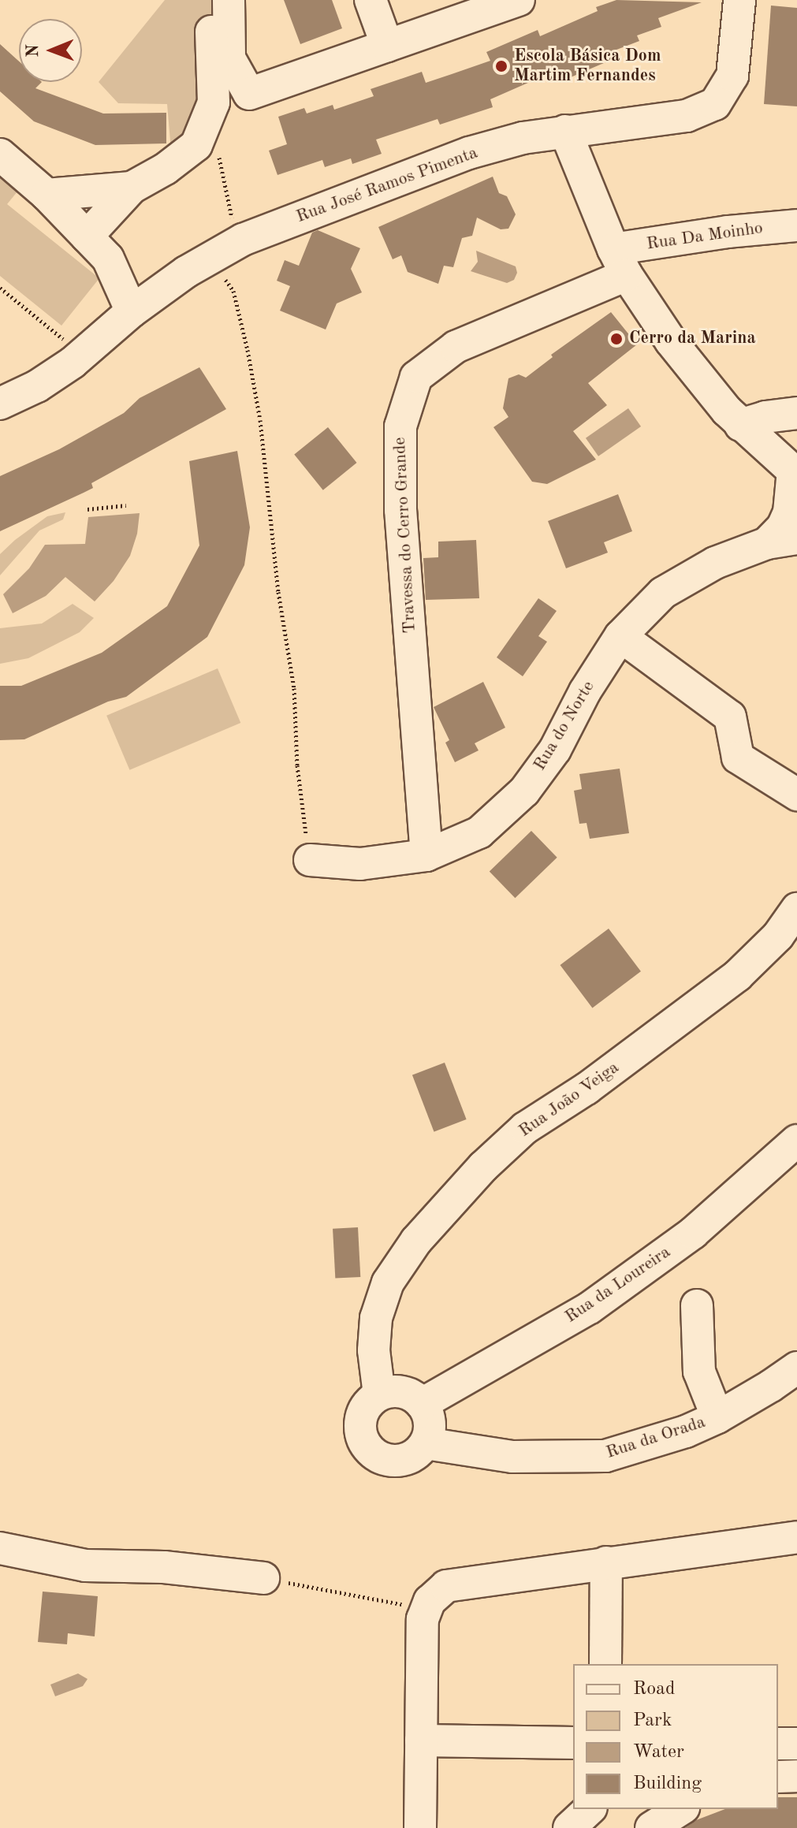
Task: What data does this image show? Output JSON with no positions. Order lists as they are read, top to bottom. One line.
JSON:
{"streets":{"street":["Rua José Ramos Pimenta","Rua Da Moinho","Travessa do Cerro Grande","Rua do Norte","Rua João Veiga","Rua da Loureira","Rua da Orada"]},"crossings":[["Rua Da Moinho","Travessa do Cerro Grande"],["Travessa do Cerro Grande","Rua do Norte"],["Rua João Veiga","Rua da Loureira"],["Rua João Veiga","Rua da Orada"],["Rua da Loureira","Rua da Orada"]],"places":["Escola Básica Dom Martim Fernandes","Cerro da Marina"],"legend":["Road","Park","Water","Building"],"north":"left"}
